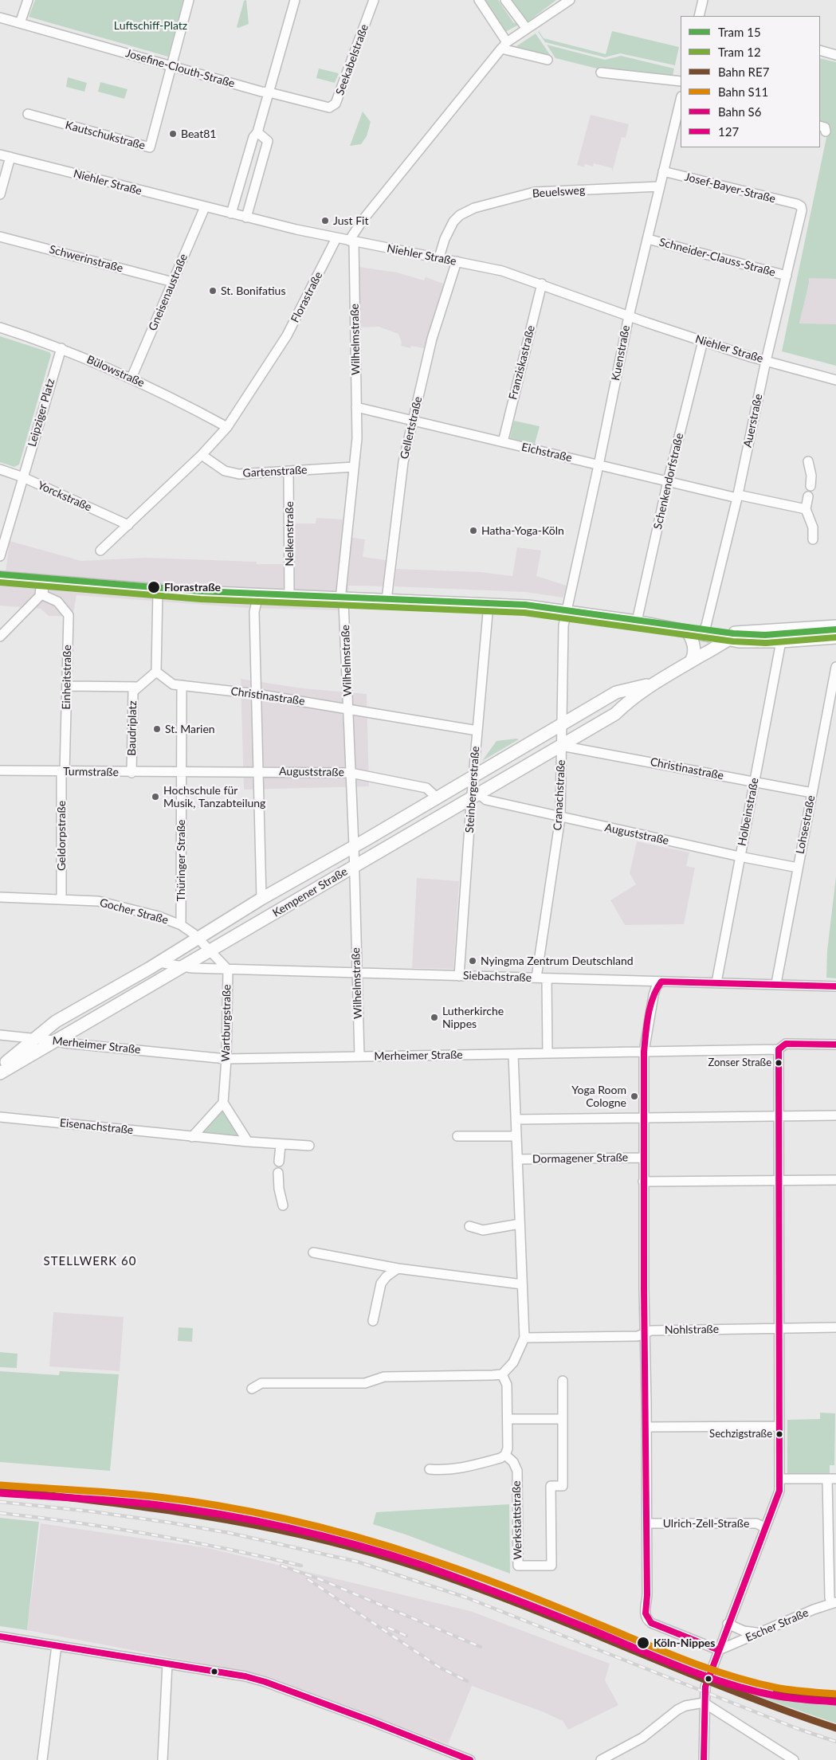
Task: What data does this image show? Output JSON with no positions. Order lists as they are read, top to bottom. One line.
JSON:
{"streets":{"main road":["Kempener Straße"],"street":["Seekabelstraße","Josefine-Clouth-Straße","Kautschukstraße","Niehler Straße","Josef-Bayer-Straße","Beuelsweg","Schneider-Clauss-Straße","Schwerinstraße","Gneisenaustraße","Florastraße","Wilhelmstraße","Kuenstraße","Franziskastraße","Bülowstraße","Leipziger Platz","Auerstraße","Gellertstraße","Eichstraße","Gartenstraße","Schenkendorfstraße","Yorckstraße","Nelkenstraße","Einheitstraße","Christinastraße","Baudriplatz","Turmstraße","Auguststraße","Steinbergerstraße","Cranachstraße","Holbeinstraße","Lohsestraße","Geldorpstraße","Thüringer Straße","Gocher Straße","Siebachstraße","Wartburgstraße","Merheimer Straße","Eisenachstraße","Dormagener Straße","Nohlstraße","Werkstattstraße","Ulrich-Zell-Straße","Escher Straße"]},"crossings":[["Seekabelstraße","Josefine-Clouth-Straße"],["Josefine-Clouth-Straße","Kautschukstraße"],["Niehler Straße","Beuelsweg"],["Niehler Straße","Gneisenaustraße"],["Niehler Straße","Florastraße"],["Niehler Straße","Wilhelmstraße"],["Niehler Straße","Kuenstraße"],["Niehler Straße","Franziskastraße"],["Niehler Straße","Auerstraße"],["Niehler Straße","Gellertstraße"],["Niehler Straße","Schenkendorfstraße"],["Josef-Bayer-Straße","Kuenstraße"],["Josef-Bayer-Straße","Auerstraße"],["Beuelsweg","Kuenstraße"],["Schneider-Clauss-Straße","Kuenstraße"],["Schneider-Clauss-Straße","Auerstraße"],["Schwerinstraße","Gneisenaustraße"],["Gneisenaustraße","Bülowstraße"],["Florastraße","Bülowstraße"],["Florastraße","Gartenstraße"],["Florastraße","Yorckstraße"],["Wilhelmstraße","Eichstraße"],["Wilhelmstraße","Gartenstraße"],["Wilhelmstraße","Christinastraße"],["Wilhelmstraße","Auguststraße"],["Wilhelmstraße","Kempener Straße"],["Wilhelmstraße","Siebachstraße"],["Wilhelmstraße","Merheimer Straße"],["Kuenstraße","Eichstraße"],["Kuenstraße","Cranachstraße"],["Franziskastraße","Eichstraße"],["Bülowstraße","Leipziger Platz"],["Leipziger Platz","Yorckstraße"],["Auerstraße","Eichstraße"],["Gellertstraße","Eichstraße"],["Eichstraße","Schenkendorfstraße"],["Gartenstraße","Nelkenstraße"],["Einheitstraße","Turmstraße"],["Einheitstraße","Geldorpstraße"],["Christinastraße","Steinbergerstraße"],["Christinastraße","Cranachstraße"],["Christinastraße","Holbeinstraße"],["Christinastraße","Lohsestraße"],["Christinastraße","Kempener Straße"],["Baudriplatz","Turmstraße"],["Turmstraße","Auguststraße"],["Turmstraße","Geldorpstraße"],["Turmstraße","Thüringer Straße"],["Auguststraße","Steinbergerstraße"],["Auguststraße","Cranachstraße"],["Auguststraße","Holbeinstraße"],["Auguststraße","Lohsestraße"],["Auguststraße","Thüringer Straße"],["Auguststraße","Kempener Straße"],["Steinbergerstraße","Kempener Straße"],["Steinbergerstraße","Siebachstraße"],["Cranachstraße","Kempener Straße"],["Cranachstraße","Siebachstraße"],["Holbeinstraße","Siebachstraße"],["Lohsestraße","Siebachstraße"],["Geldorpstraße","Gocher Straße"],["Thüringer Straße","Gocher Straße"],["Kempener Straße","Gocher Straße"],["Kempener Straße","Siebachstraße"],["Kempener Straße","Wartburgstraße"],["Kempener Straße","Merheimer Straße"],["Gocher Straße","Wartburgstraße"],["Siebachstraße","Wartburgstraße"],["Wartburgstraße","Merheimer Straße"]],"districts":["STELLWERK 60"],"parks":["Luftschiff-Platz"],"places":["Beat81","Just Fit","St. Bonifatius","Hatha-Yoga-Köln","Florastraße","St. Marien","Hochschule für Musik, Tanzabteilung","Nyingma Zentrum Deutschland","Lutherkirche Nippes","Zonser Straße","Yoga Room Cologne","Sechzigstraße","Köln-Nippes"],"lines":["tram line 15","tram line 12","transit line 127","rail line S11","rail line RE7","rail line S6"],"legend":["Tram 15","Tram 12","Bahn RE7","Bahn S11","Bahn S6","127"]}
